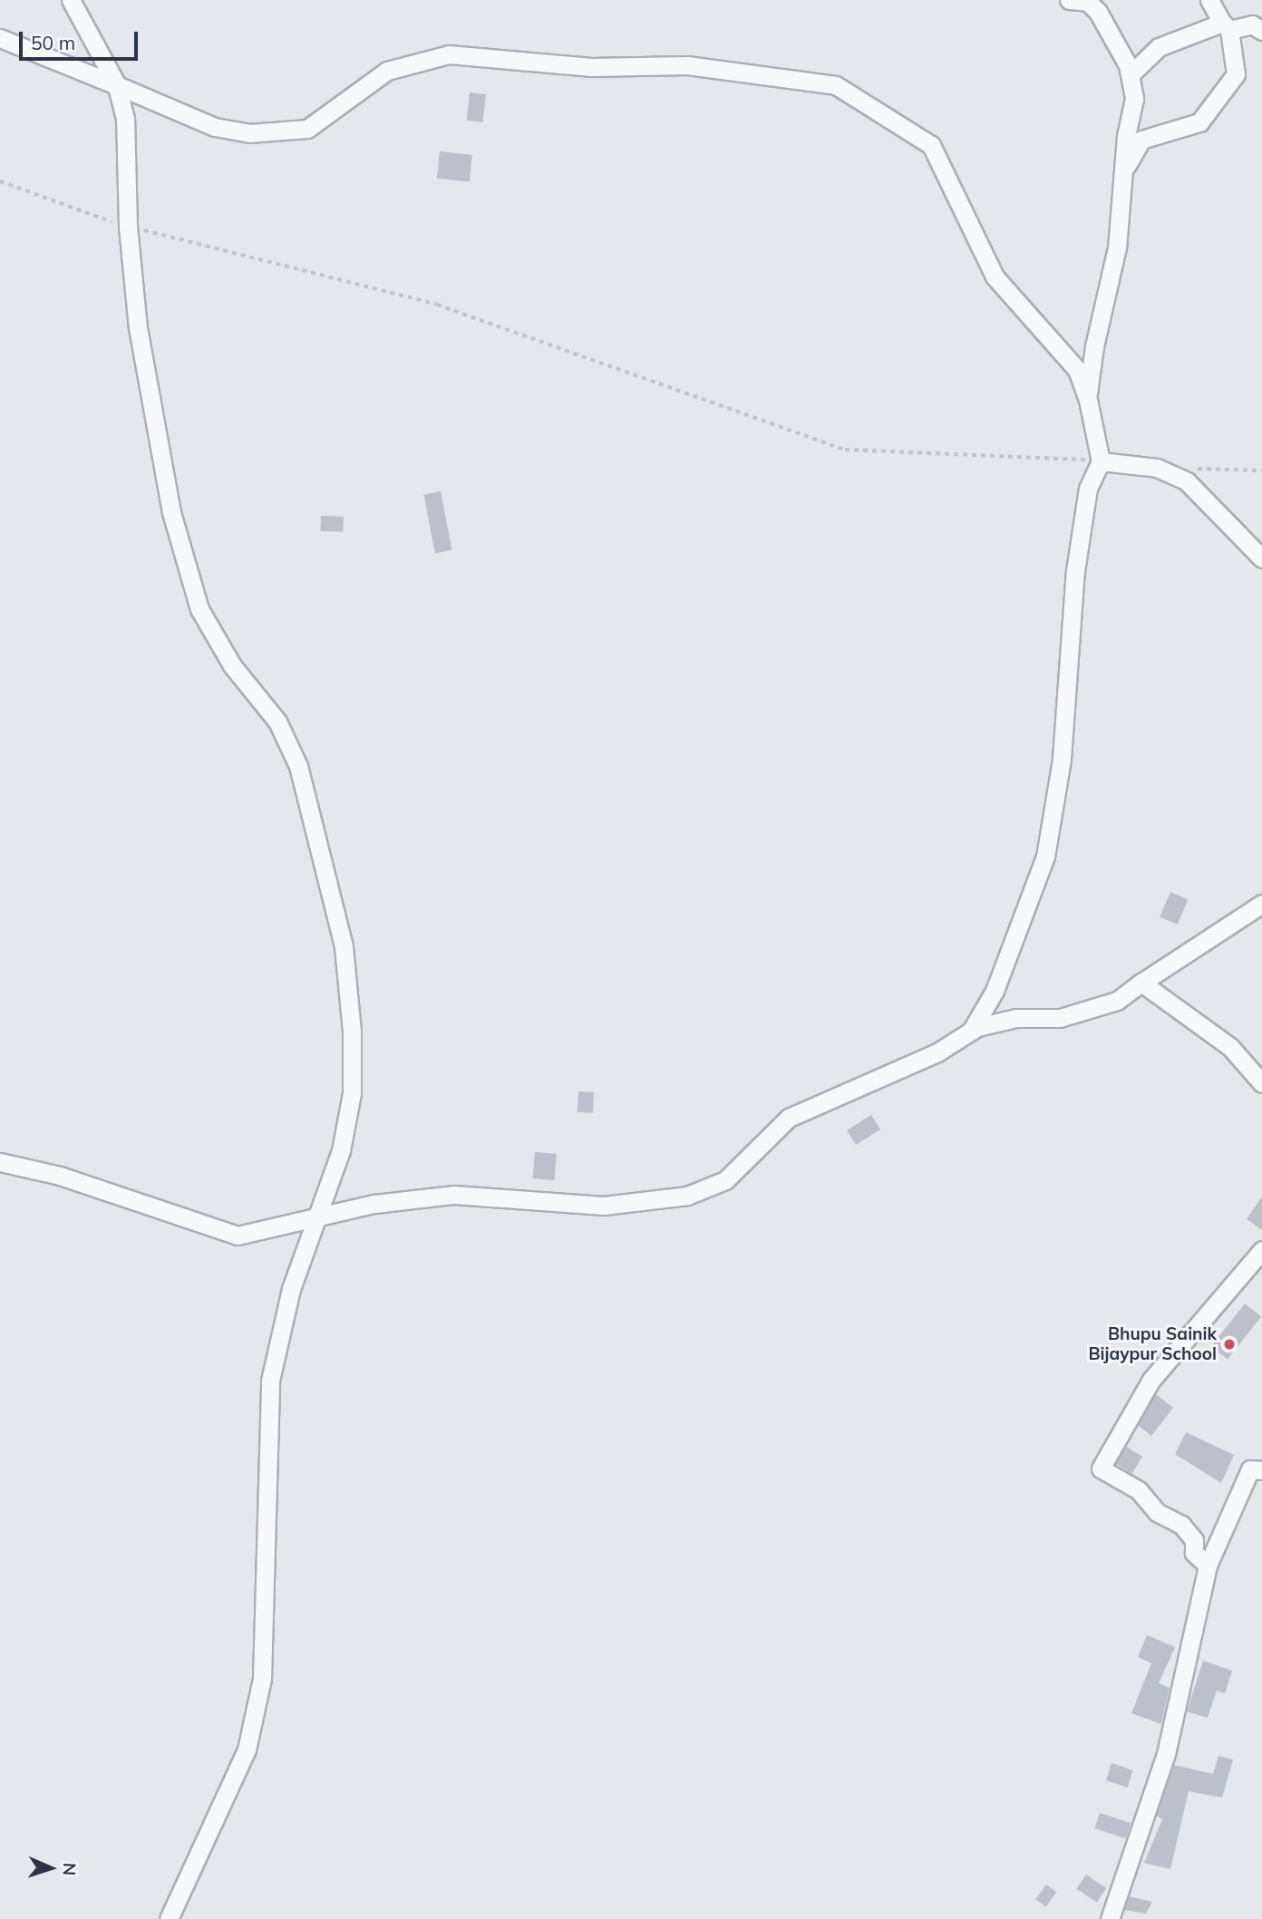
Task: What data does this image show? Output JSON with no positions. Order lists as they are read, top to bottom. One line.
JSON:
{"places":["Bhupu Sainik Bijaypur School"],"scale_bar":"50 m","north":"right"}
